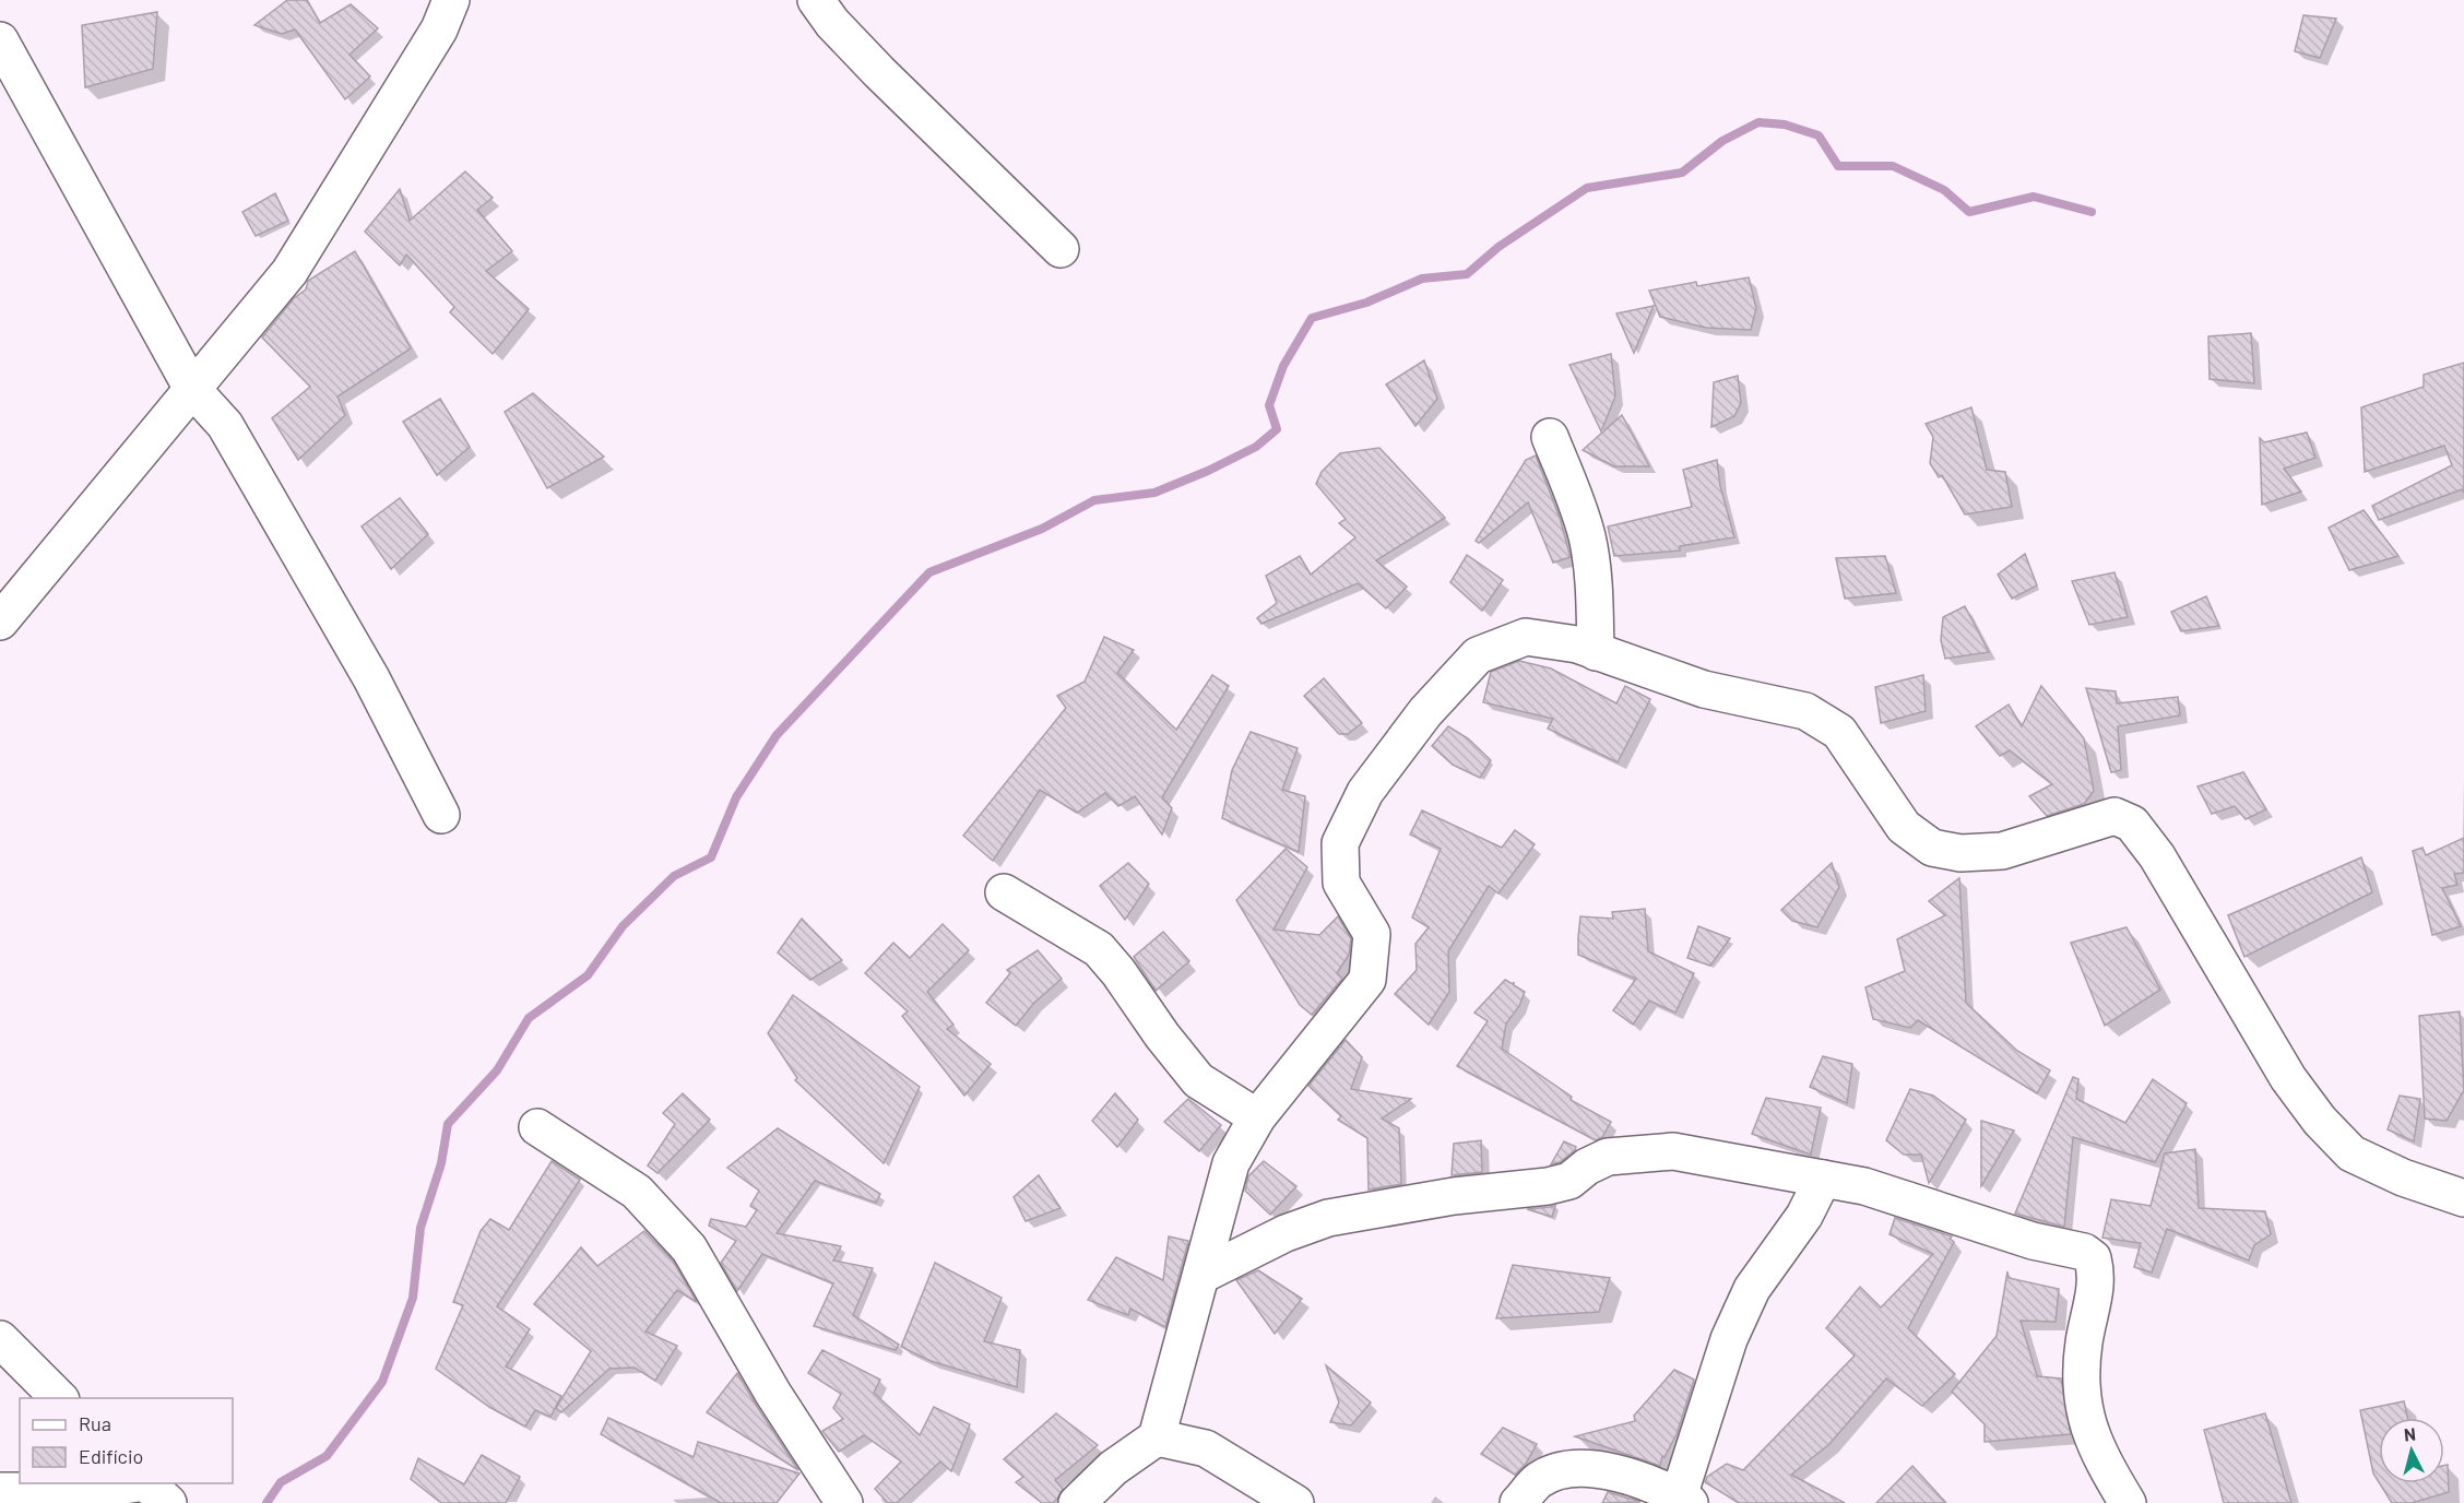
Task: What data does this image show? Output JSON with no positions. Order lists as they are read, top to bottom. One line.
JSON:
{"legend":["Rua","Edifício"],"north":"top"}
